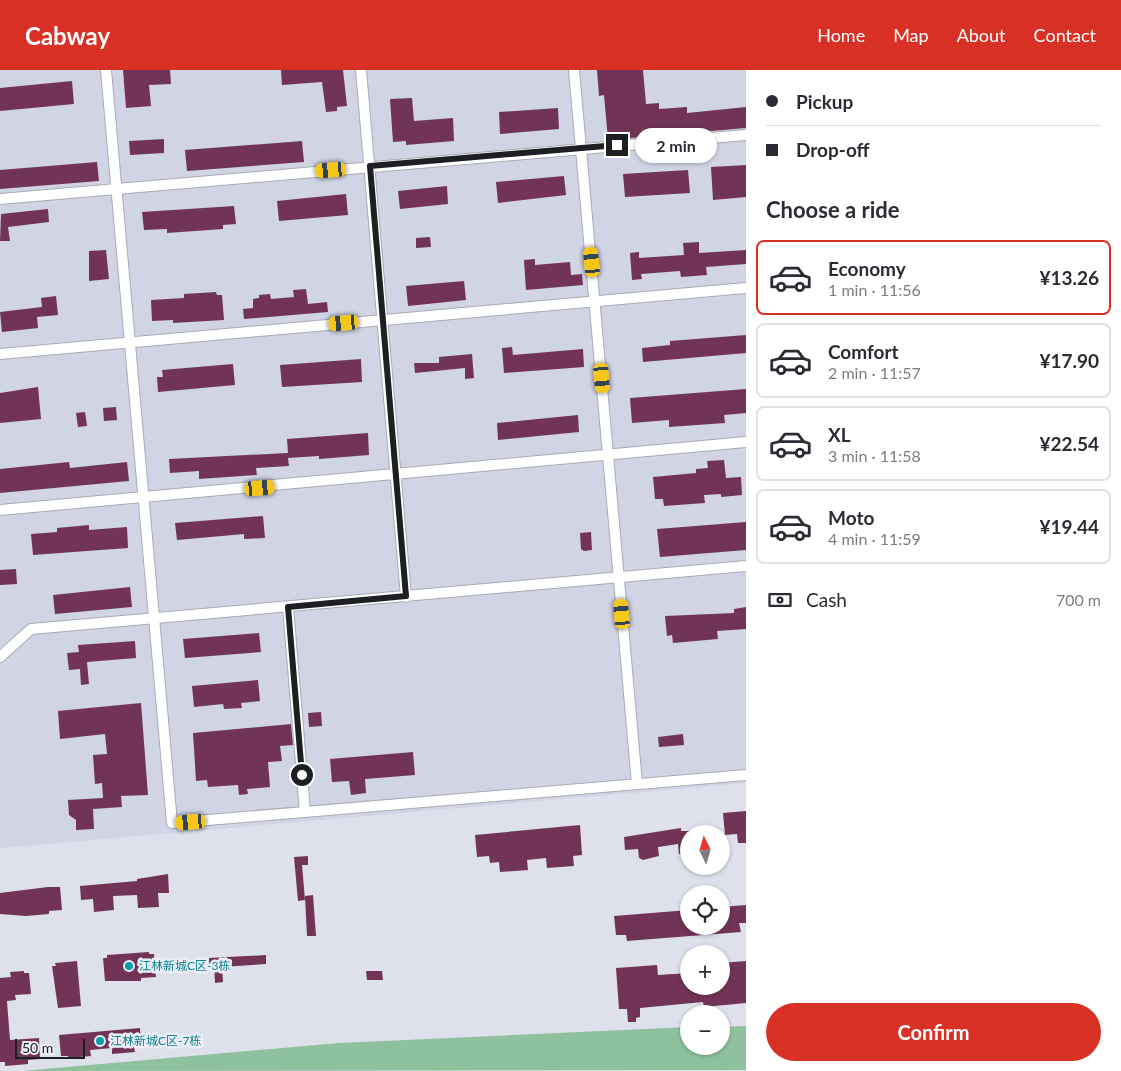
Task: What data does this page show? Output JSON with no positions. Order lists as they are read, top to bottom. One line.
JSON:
{"places":["江林新城C区-3栋","江林新城C区-7栋"],"scale_bar":"50 m","north":"top","page":{"header":"Cabway","nav":["Home","Map","About","Contact"],"banner":["Pickup","Drop-off"],"bubble":"2 min","heading":"Choose a ride","list":[{"name":"Economy","note":"1 min · 11:56","value":"¥13.26"},{"name":"Comfort","note":"2 min · 11:57","value":"¥17.90"},{"name":"XL","note":"3 min · 11:58","value":"¥22.54"},{"name":"Moto","note":"4 min · 11:59","value":"¥19.44"}],"pay":["Cash","700 m"],"map_buttons":["+","−"],"buttons":"Confirm","scale":"50 m"}}
